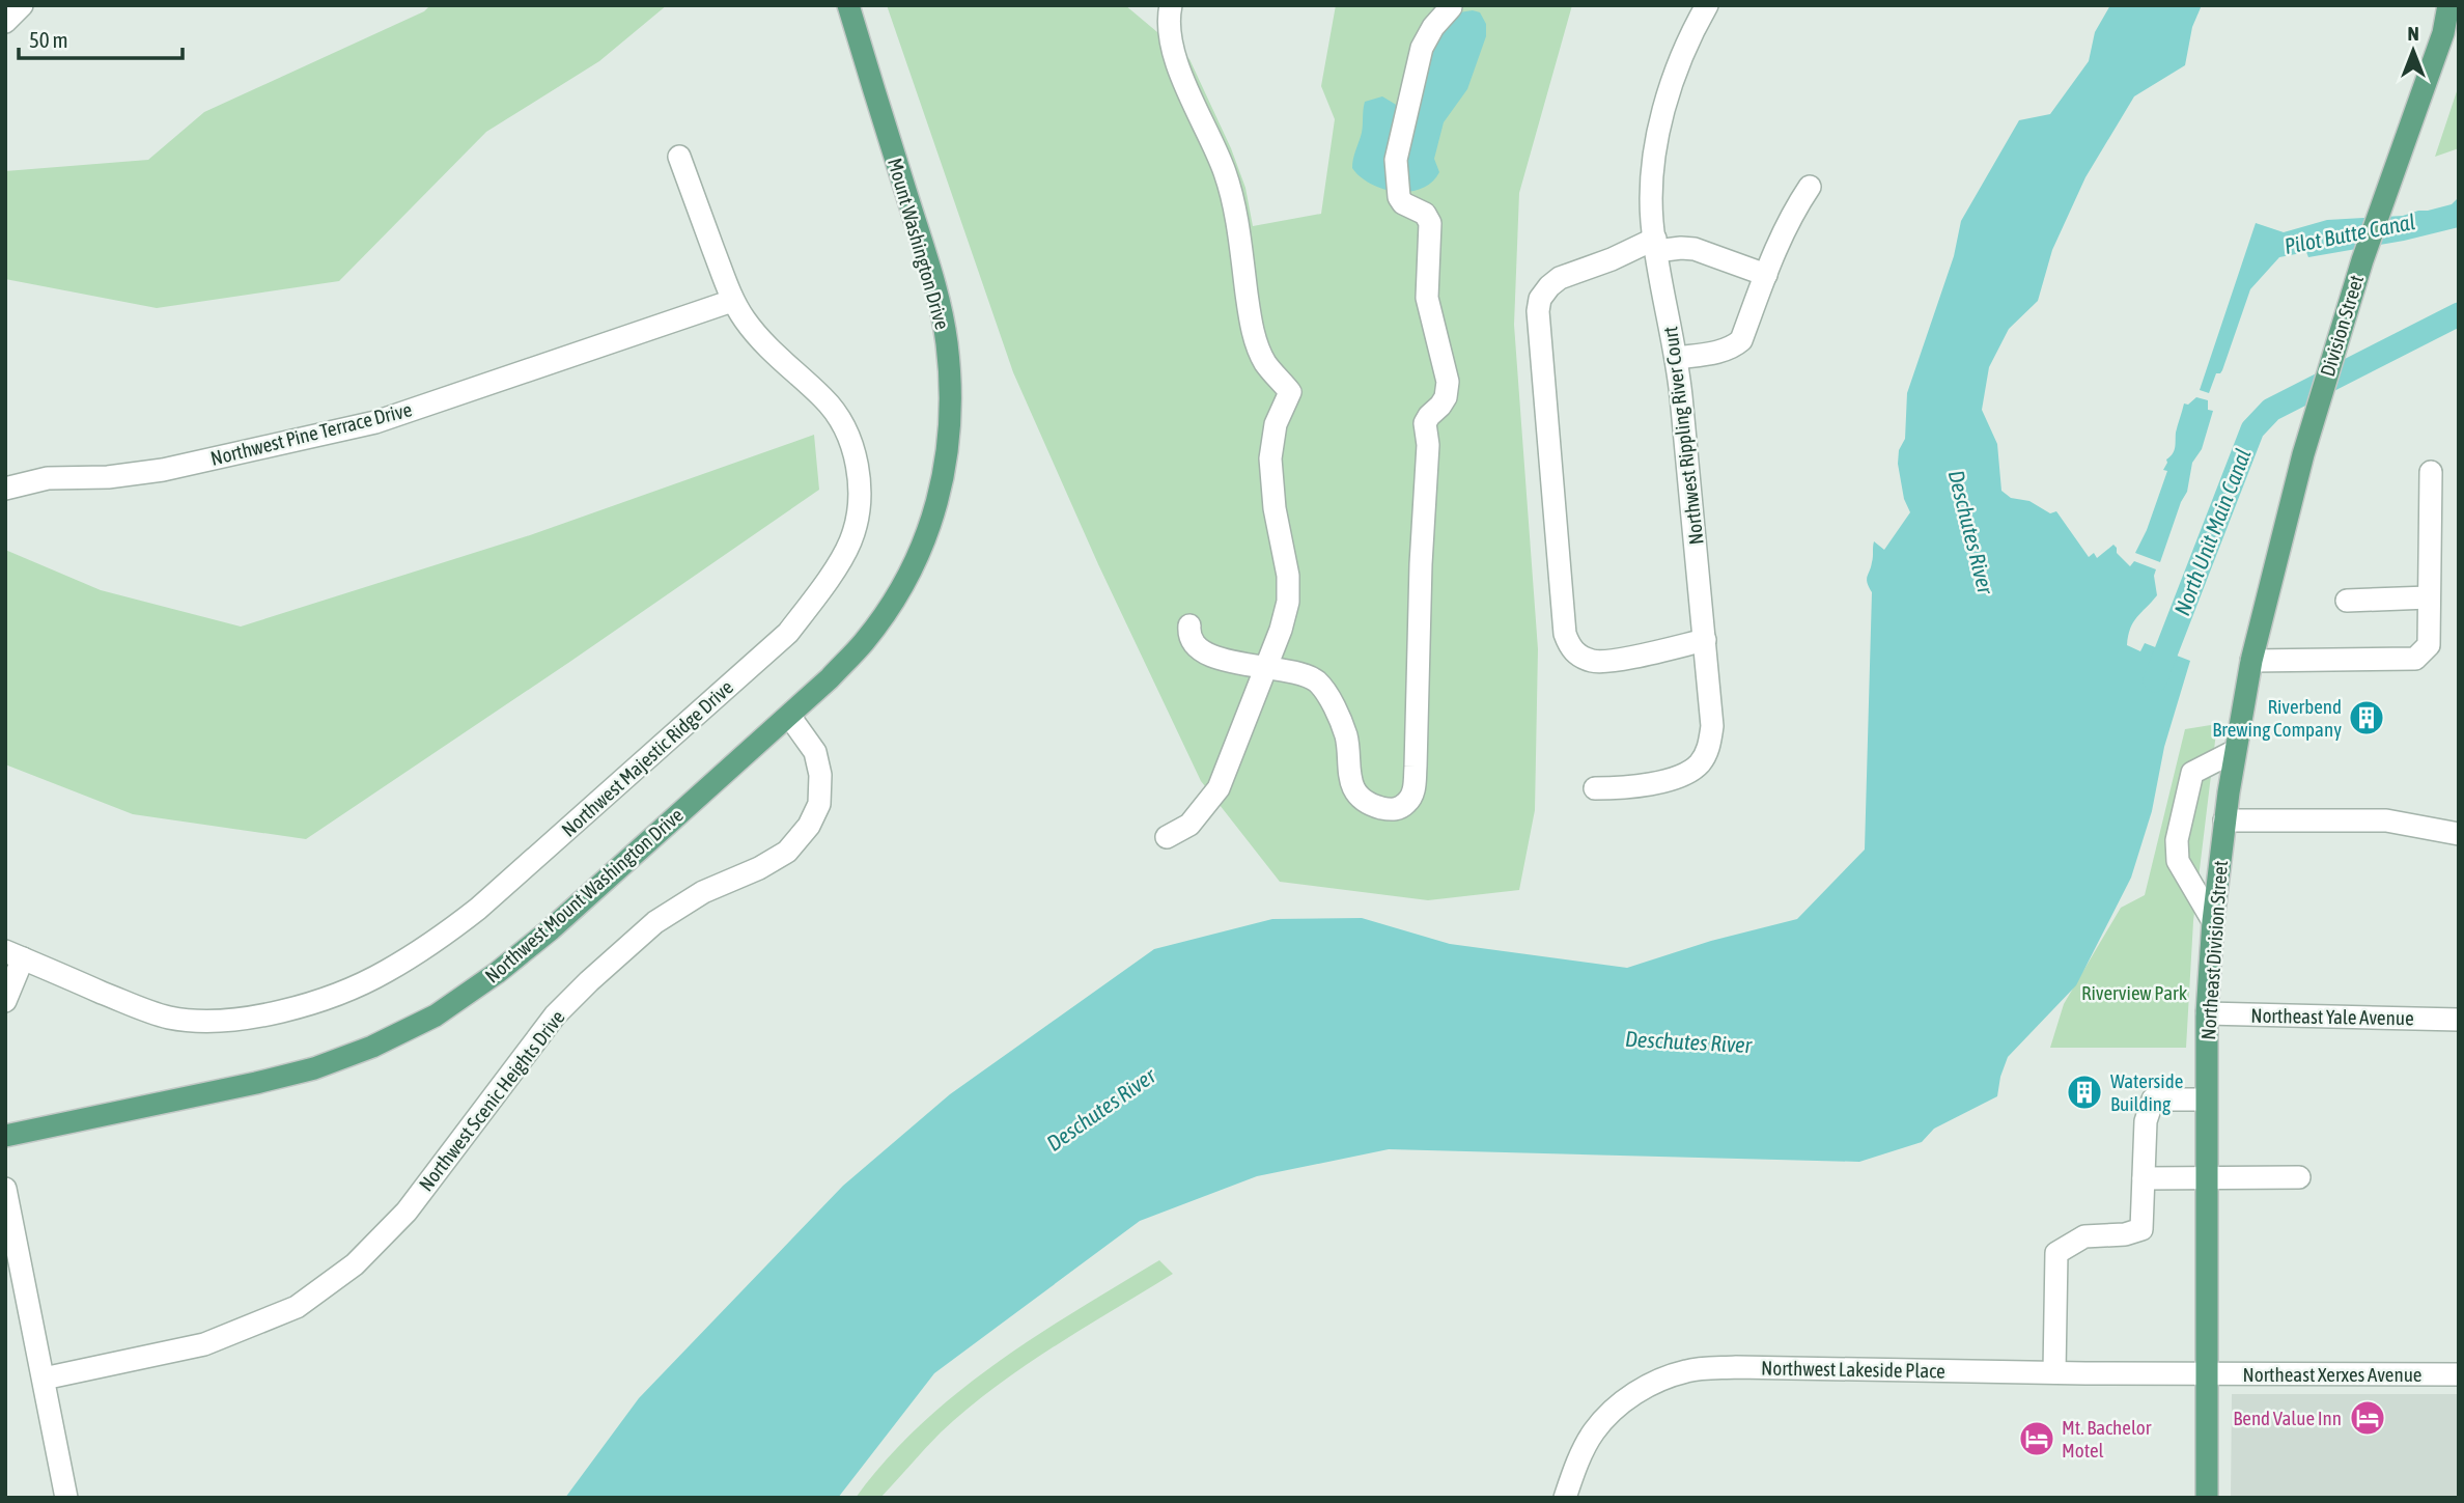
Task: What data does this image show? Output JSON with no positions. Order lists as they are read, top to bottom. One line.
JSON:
{"streets":{"main road":["Mount Washington Drive","Division Street","Northwest Mount Washington Drive","Northeast Division Street"],"street":["Northwest Pine Terrace Drive","Northwest Rippling River Court","Northwest Majestic Ridge Drive","Northeast Yale Avenue","Northwest Scenic Heights Drive","Northwest Lakeside Place","Northeast Xerxes Avenue"]},"crossings":[["Mount Washington Drive","Northwest Mount Washington Drive"],["Division Street","Northeast Division Street"],["Northwest Pine Terrace Drive","Northwest Majestic Ridge Drive"],["Northwest Mount Washington Drive","Northwest Scenic Heights Drive"],["Northeast Division Street","Northeast Yale Avenue"],["Northeast Division Street","Northwest Lakeside Place"],["Northeast Division Street","Northeast Xerxes Avenue"],["Northwest Lakeside Place","Northeast Xerxes Avenue"]],"water":["Pilot Butte Canal","Deschutes River","North Unit Main Canal"],"parks":["Riverview Park"],"places":{"building":["Riverbend Brewing Company","Waterside Building"],"hotel":["Bend Value Inn","Mt. Bachelor Motel"]},"scale_bar":"50 m","north":"top"}
